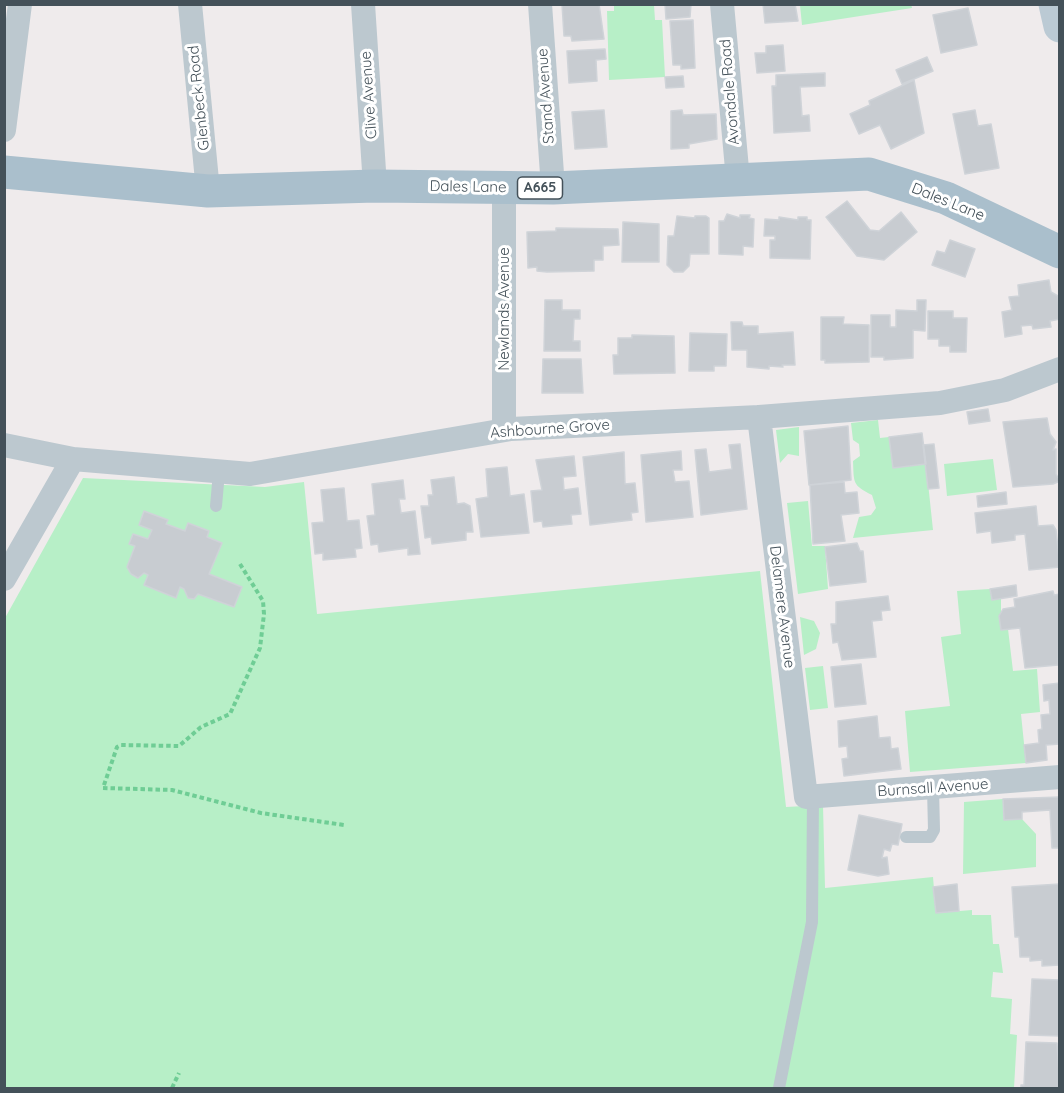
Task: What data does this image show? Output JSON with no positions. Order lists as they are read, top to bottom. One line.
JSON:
{"streets":{"main road":["Dales Lane","A665"],"street":["Avondale Road","Clive Avenue","Stand Avenue","Glenbeck Road","Newlands Avenue","Ashbourne Grove","Delamere Avenue","Burnsall Avenue"]},"crossings":[["Avondale Road","Dales Lane"],["Clive Avenue","Dales Lane"],["Stand Avenue","Dales Lane"],["Glenbeck Road","Dales Lane"],["Dales Lane","Newlands Avenue"],["Newlands Avenue","Ashbourne Grove"],["Ashbourne Grove","Delamere Avenue"],["Delamere Avenue","Burnsall Avenue"]]}
